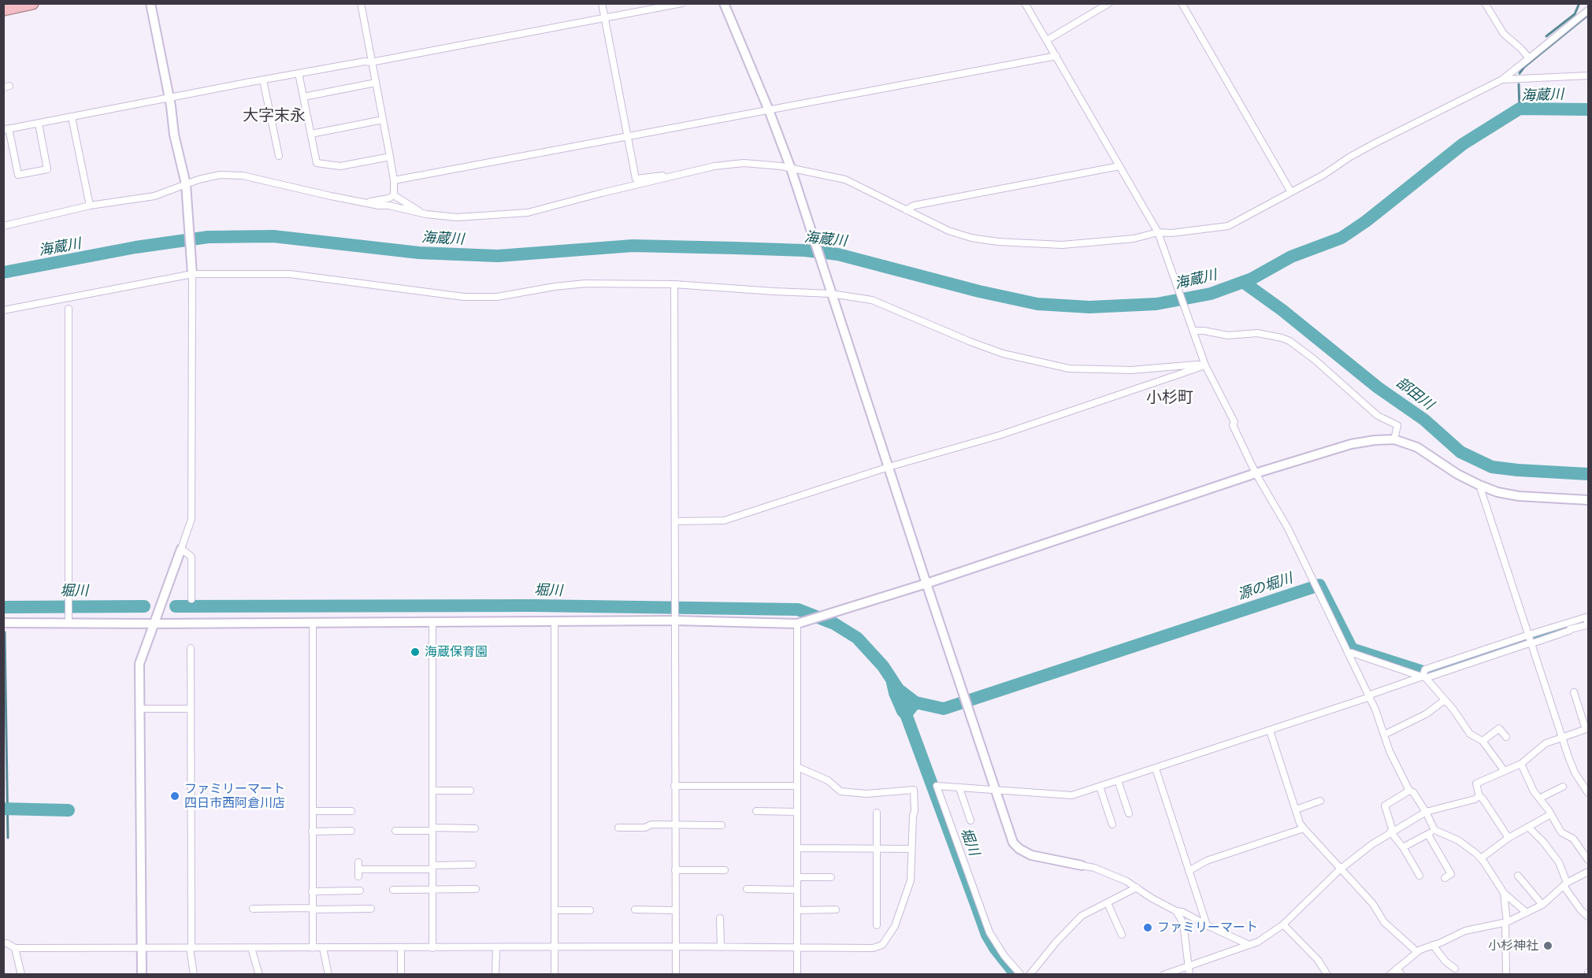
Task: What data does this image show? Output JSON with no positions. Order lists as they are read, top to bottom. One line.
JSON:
{"districts":["大字末永","小杉町"],"water":["海蔵川","部田川","源の堀川","堀川"],"places":["海蔵保育園","ファミリーマート 四日市西阿倉川店","ファミリーマート","小杉神社"]}
